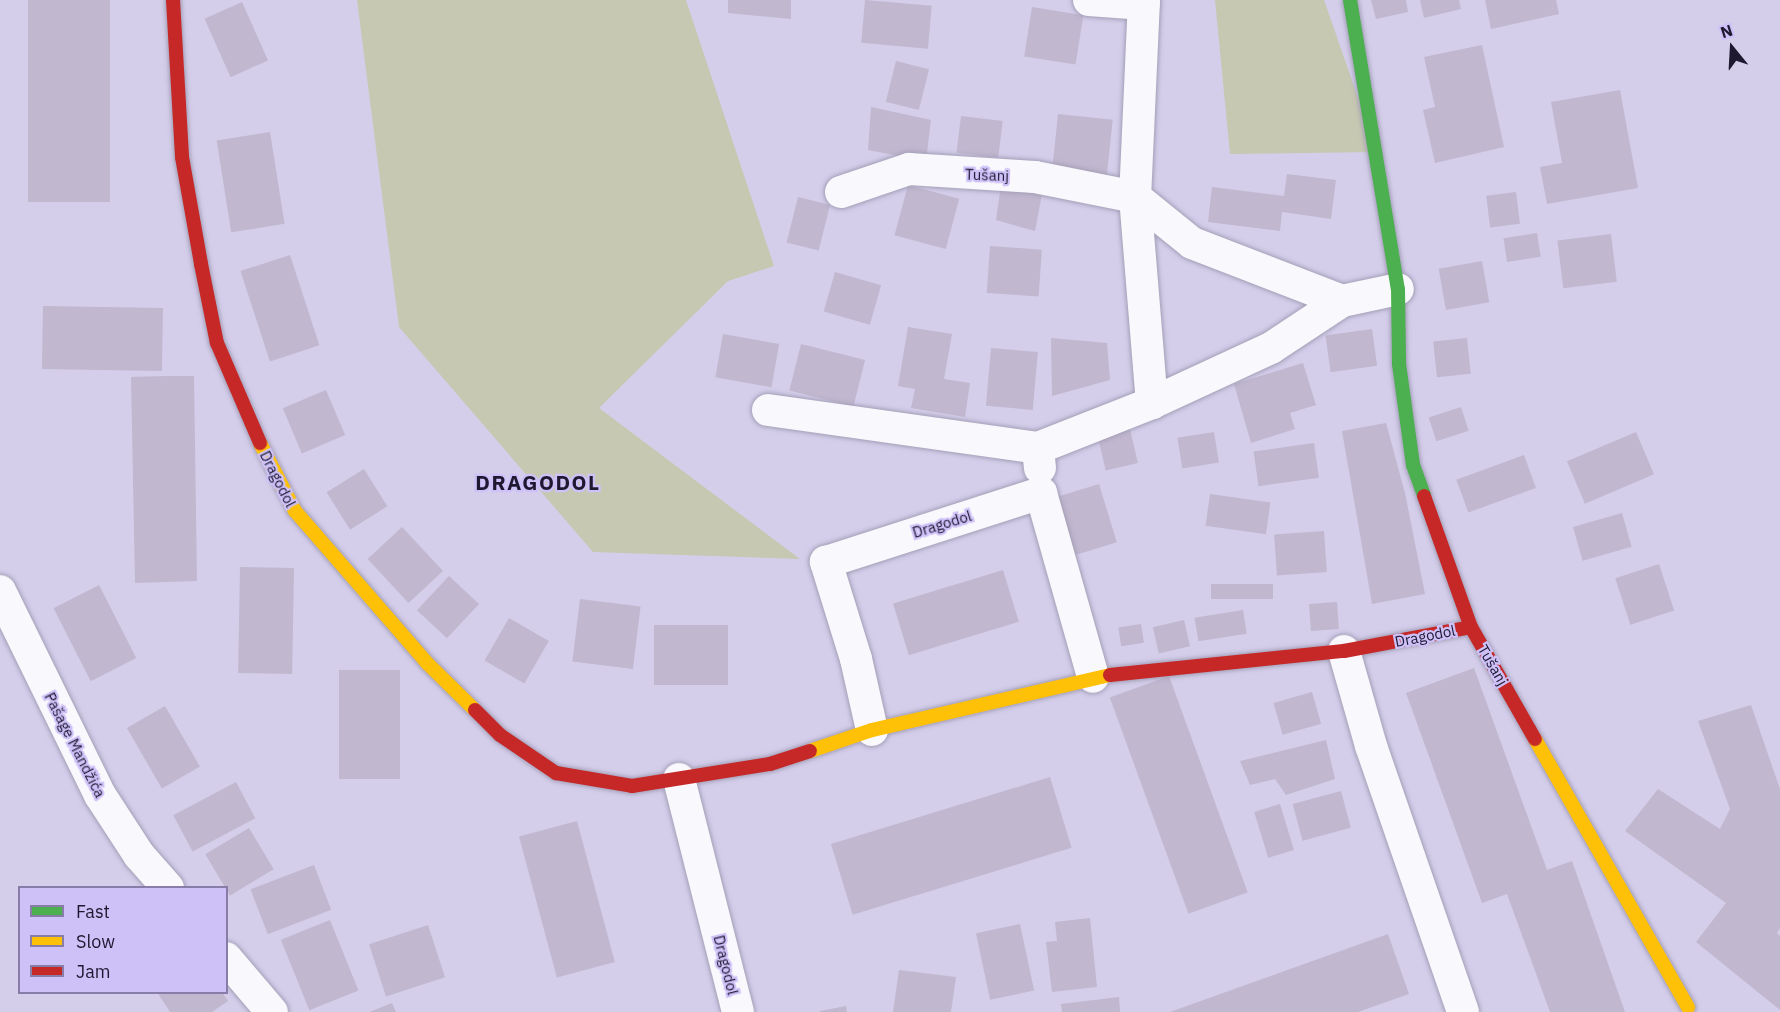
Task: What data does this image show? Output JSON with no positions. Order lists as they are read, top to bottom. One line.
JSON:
{"streets":{"street":["Tušanj","Dragodol","Pašage Mandžića"]},"crossings":[["Tušanj","Dragodol"]],"districts":["DRAGODOL"],"legend":["Fast","Slow","Jam"],"north":"top"}
